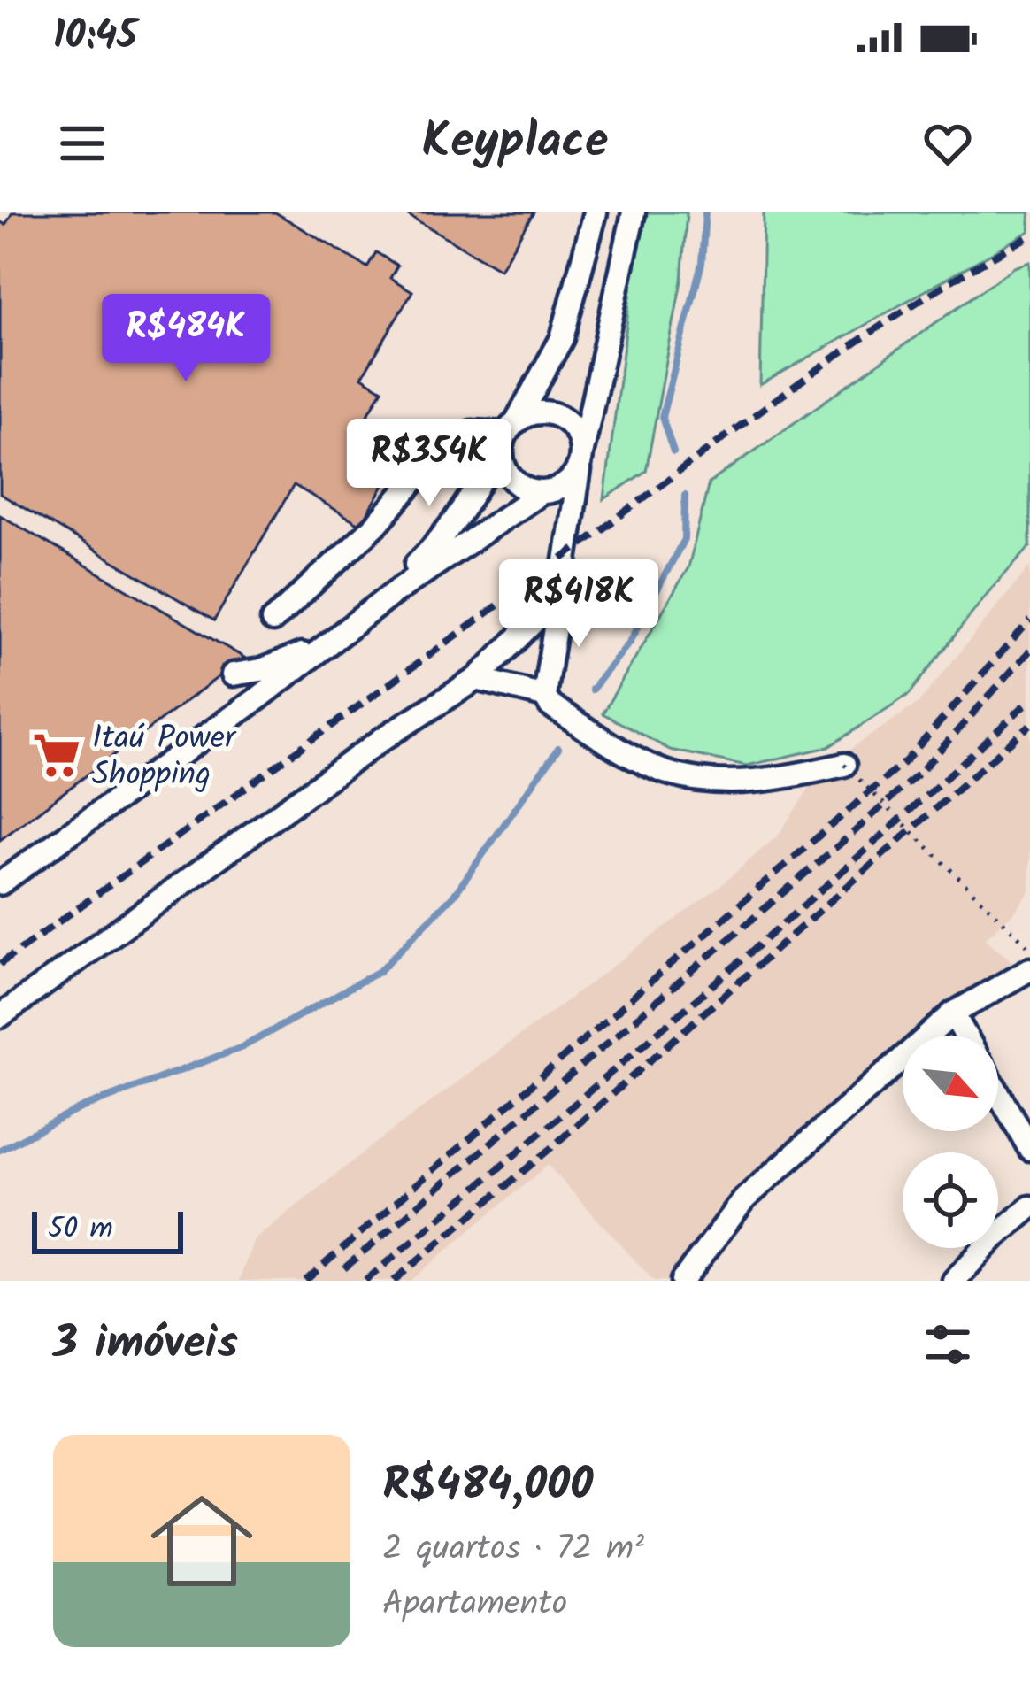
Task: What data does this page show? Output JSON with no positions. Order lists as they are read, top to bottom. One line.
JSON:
{"places":{"supermarket":["Itaú Power Shopping"]},"scale_bar":"50 m","north":"bottom right","page":{"status":"10:45","header":"Keyplace","price":["R$484K","R$354K","R$418K"],"scale":"50 m","heading":"3 imóveis","list":[{"name":"R$484,000","note":"2 quartos · 72 m² · Apartamento"}]}}
